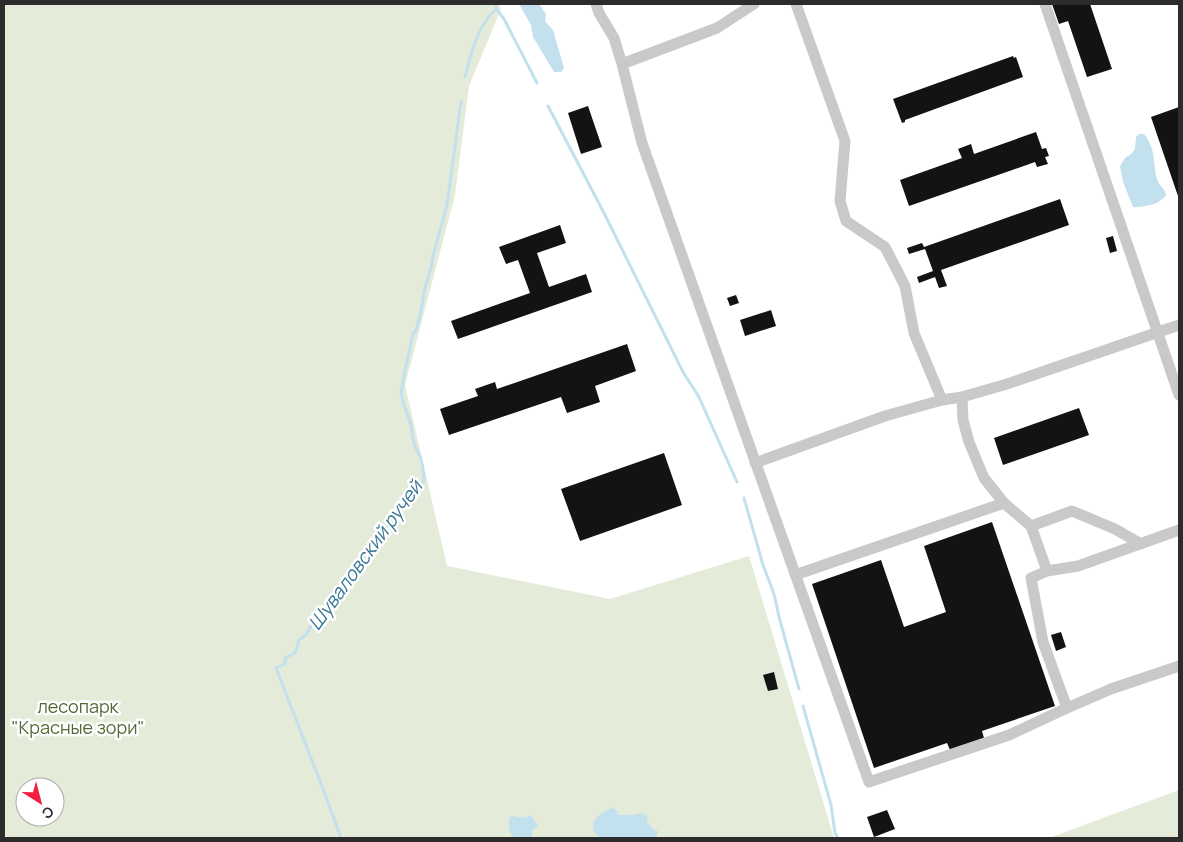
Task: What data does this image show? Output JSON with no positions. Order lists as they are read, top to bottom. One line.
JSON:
{"water":["Шуваловский ручей"],"parks":["лесопарк \"Красные зори\""],"north":"bottom right"}
